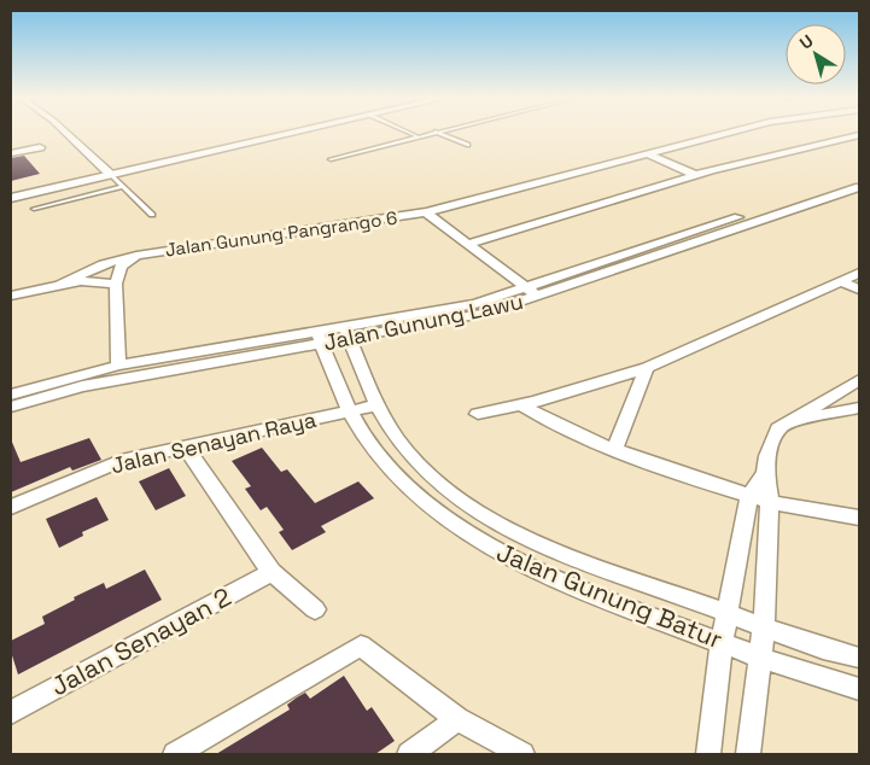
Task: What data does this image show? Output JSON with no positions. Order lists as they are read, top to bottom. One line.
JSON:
{"streets":{"street":["Jalan Gunung Pangrango 6","Jalan Gunung Lawu","Jalan Senayan Raya","Jalan Gunung Batur","Jalan Senayan 2"]},"crossings":[["Jalan Gunung Lawu","Jalan Gunung Batur"],["Jalan Senayan Raya","Jalan Gunung Batur"]],"north":"top left"}
